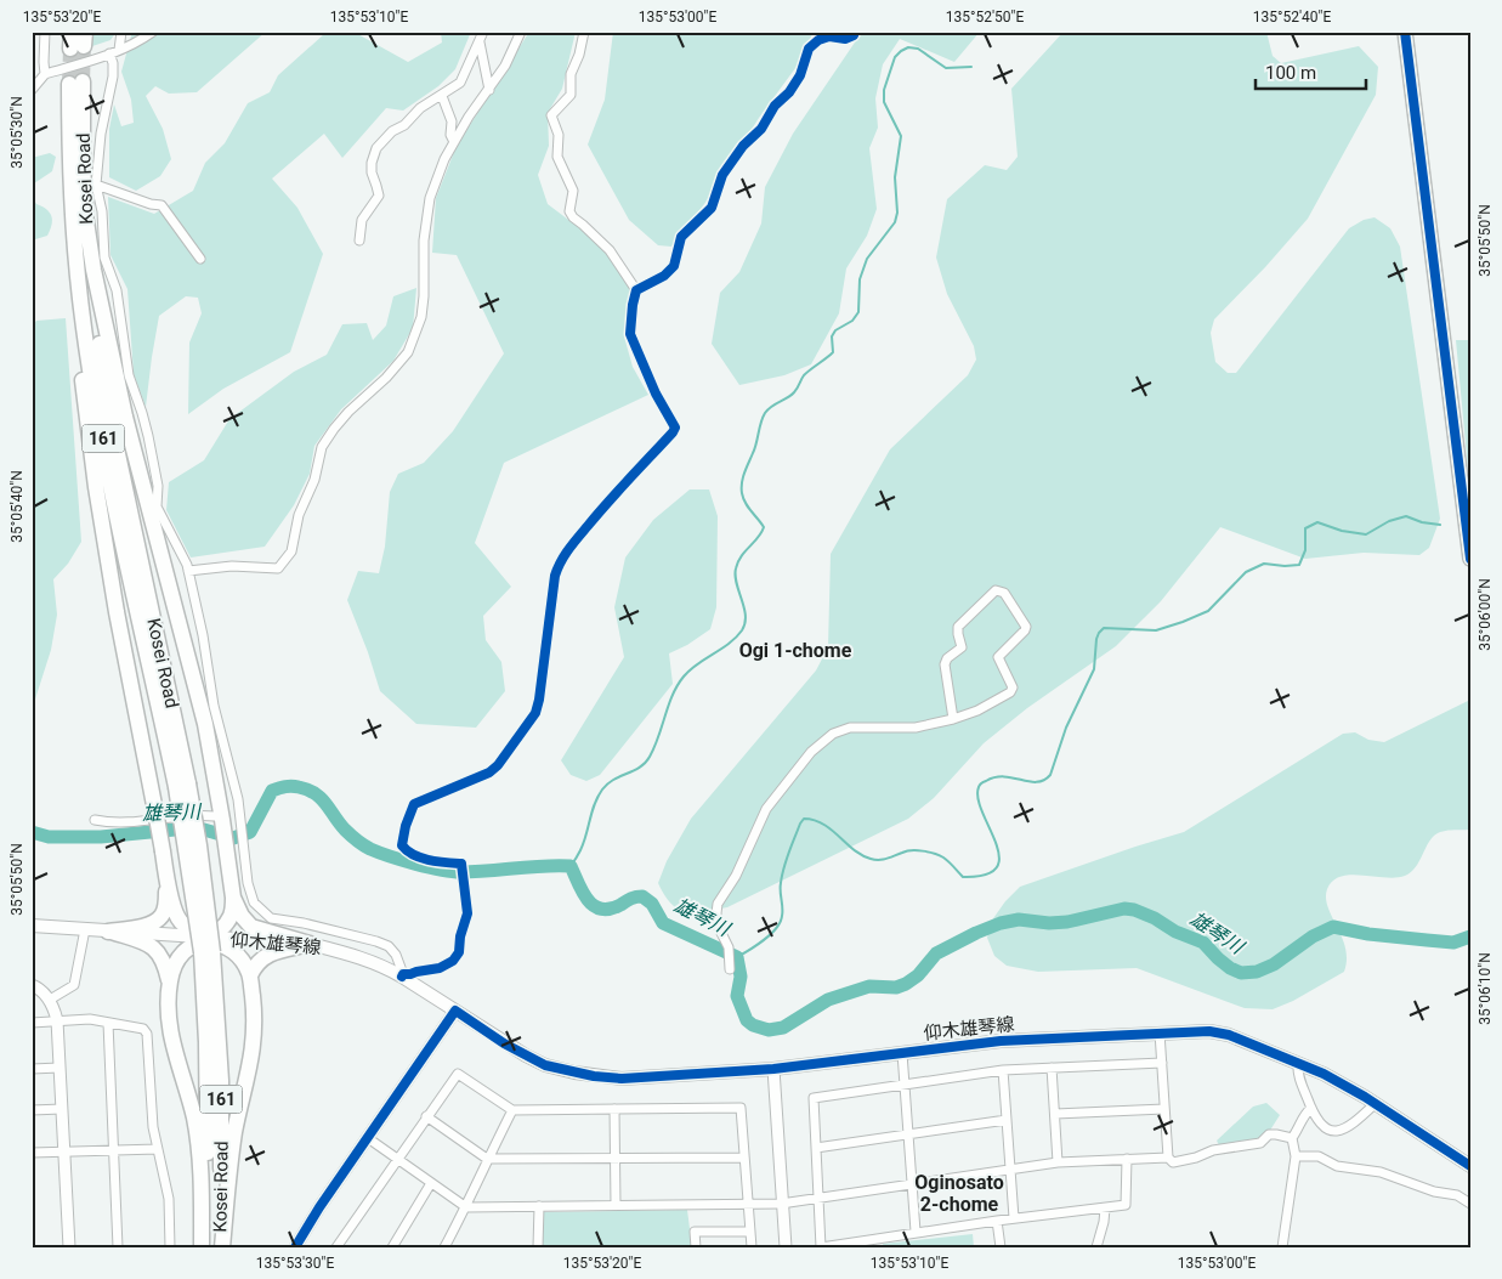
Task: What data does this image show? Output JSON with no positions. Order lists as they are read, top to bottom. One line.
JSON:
{"streets":{"highway":["Kosei Road","161"],"main road":["仰木雄琴線"]},"crossings":[["Kosei Road","仰木雄琴線"]],"districts":["Ogi 1-chome","Oginosato 2-chome"],"water":["雄琴川"],"scale_bar":"100 m","coordinates":["135°53'20\"E","135°53'10\"E","135°53'00\"E","135°52'50\"E","135°52'40\"E","35°05'30\"N","35°05'50\"N","35°05'40\"N","35°06'00\"N","35°06'10\"N","135°53'30\"E"]}
